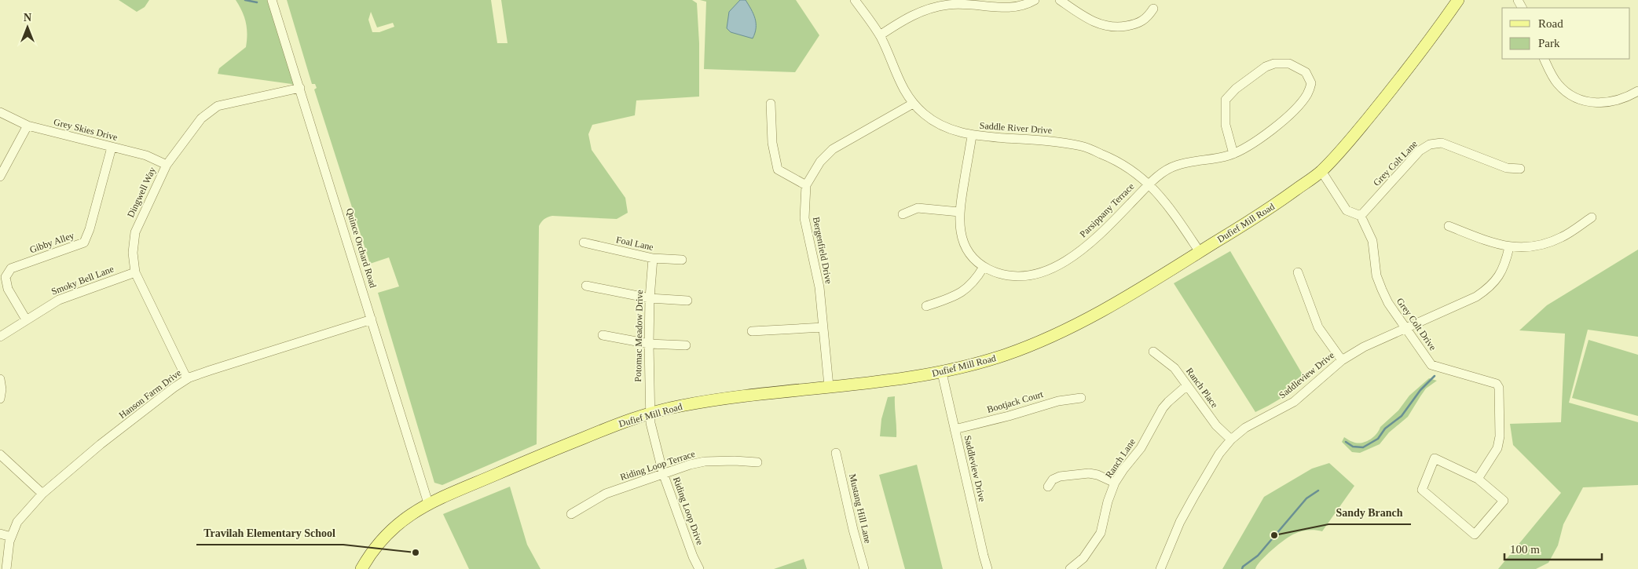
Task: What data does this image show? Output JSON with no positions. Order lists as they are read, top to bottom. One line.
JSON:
{"streets":{"main road":["Dufief Mill Road"],"street":["Saddle River Drive","Grey Skies Drive","Grey Colt Lane","Dingwell Way","Parsippany Terrace","Gibby Alley","Foal Lane","Quince Orchard Road","Bergenfield Drive","Smoky Bell Lane","Grey Colt Drive","Potomac Meadow Drive","Saddleview Drive","Ranch Place","Hanson Farm Drive","Bootjack Court","Ranch Lane","Riding Loop Terrace","Mustang Hill Lane","Riding Loop Drive"]},"crossings":[["Saddle River Drive","Parsippany Terrace"],["Saddle River Drive","Dufief Mill Road"],["Saddle River Drive","Bergenfield Drive"],["Grey Skies Drive","Dingwell Way"],["Grey Skies Drive","Gibby Alley"],["Grey Colt Lane","Grey Colt Drive"],["Dingwell Way","Quince Orchard Road"],["Dingwell Way","Smoky Bell Lane"],["Dingwell Way","Hanson Farm Drive"],["Dufief Mill Road","Quince Orchard Road"],["Dufief Mill Road","Bergenfield Drive"],["Dufief Mill Road","Potomac Meadow Drive"],["Dufief Mill Road","Saddleview Drive"],["Dufief Mill Road","Riding Loop Drive"],["Gibby Alley","Smoky Bell Lane"],["Foal Lane","Potomac Meadow Drive"],["Quince Orchard Road","Hanson Farm Drive"],["Grey Colt Drive","Saddleview Drive"],["Potomac Meadow Drive","Riding Loop Drive"],["Saddleview Drive","Ranch Place"],["Saddleview Drive","Bootjack Court"],["Ranch Place","Ranch Lane"],["Riding Loop Terrace","Riding Loop Drive"]],"places":["Sandy Branch","Travilah Elementary School"],"legend":["Road","Park"],"scale_bar":"100 m","north":"top"}
